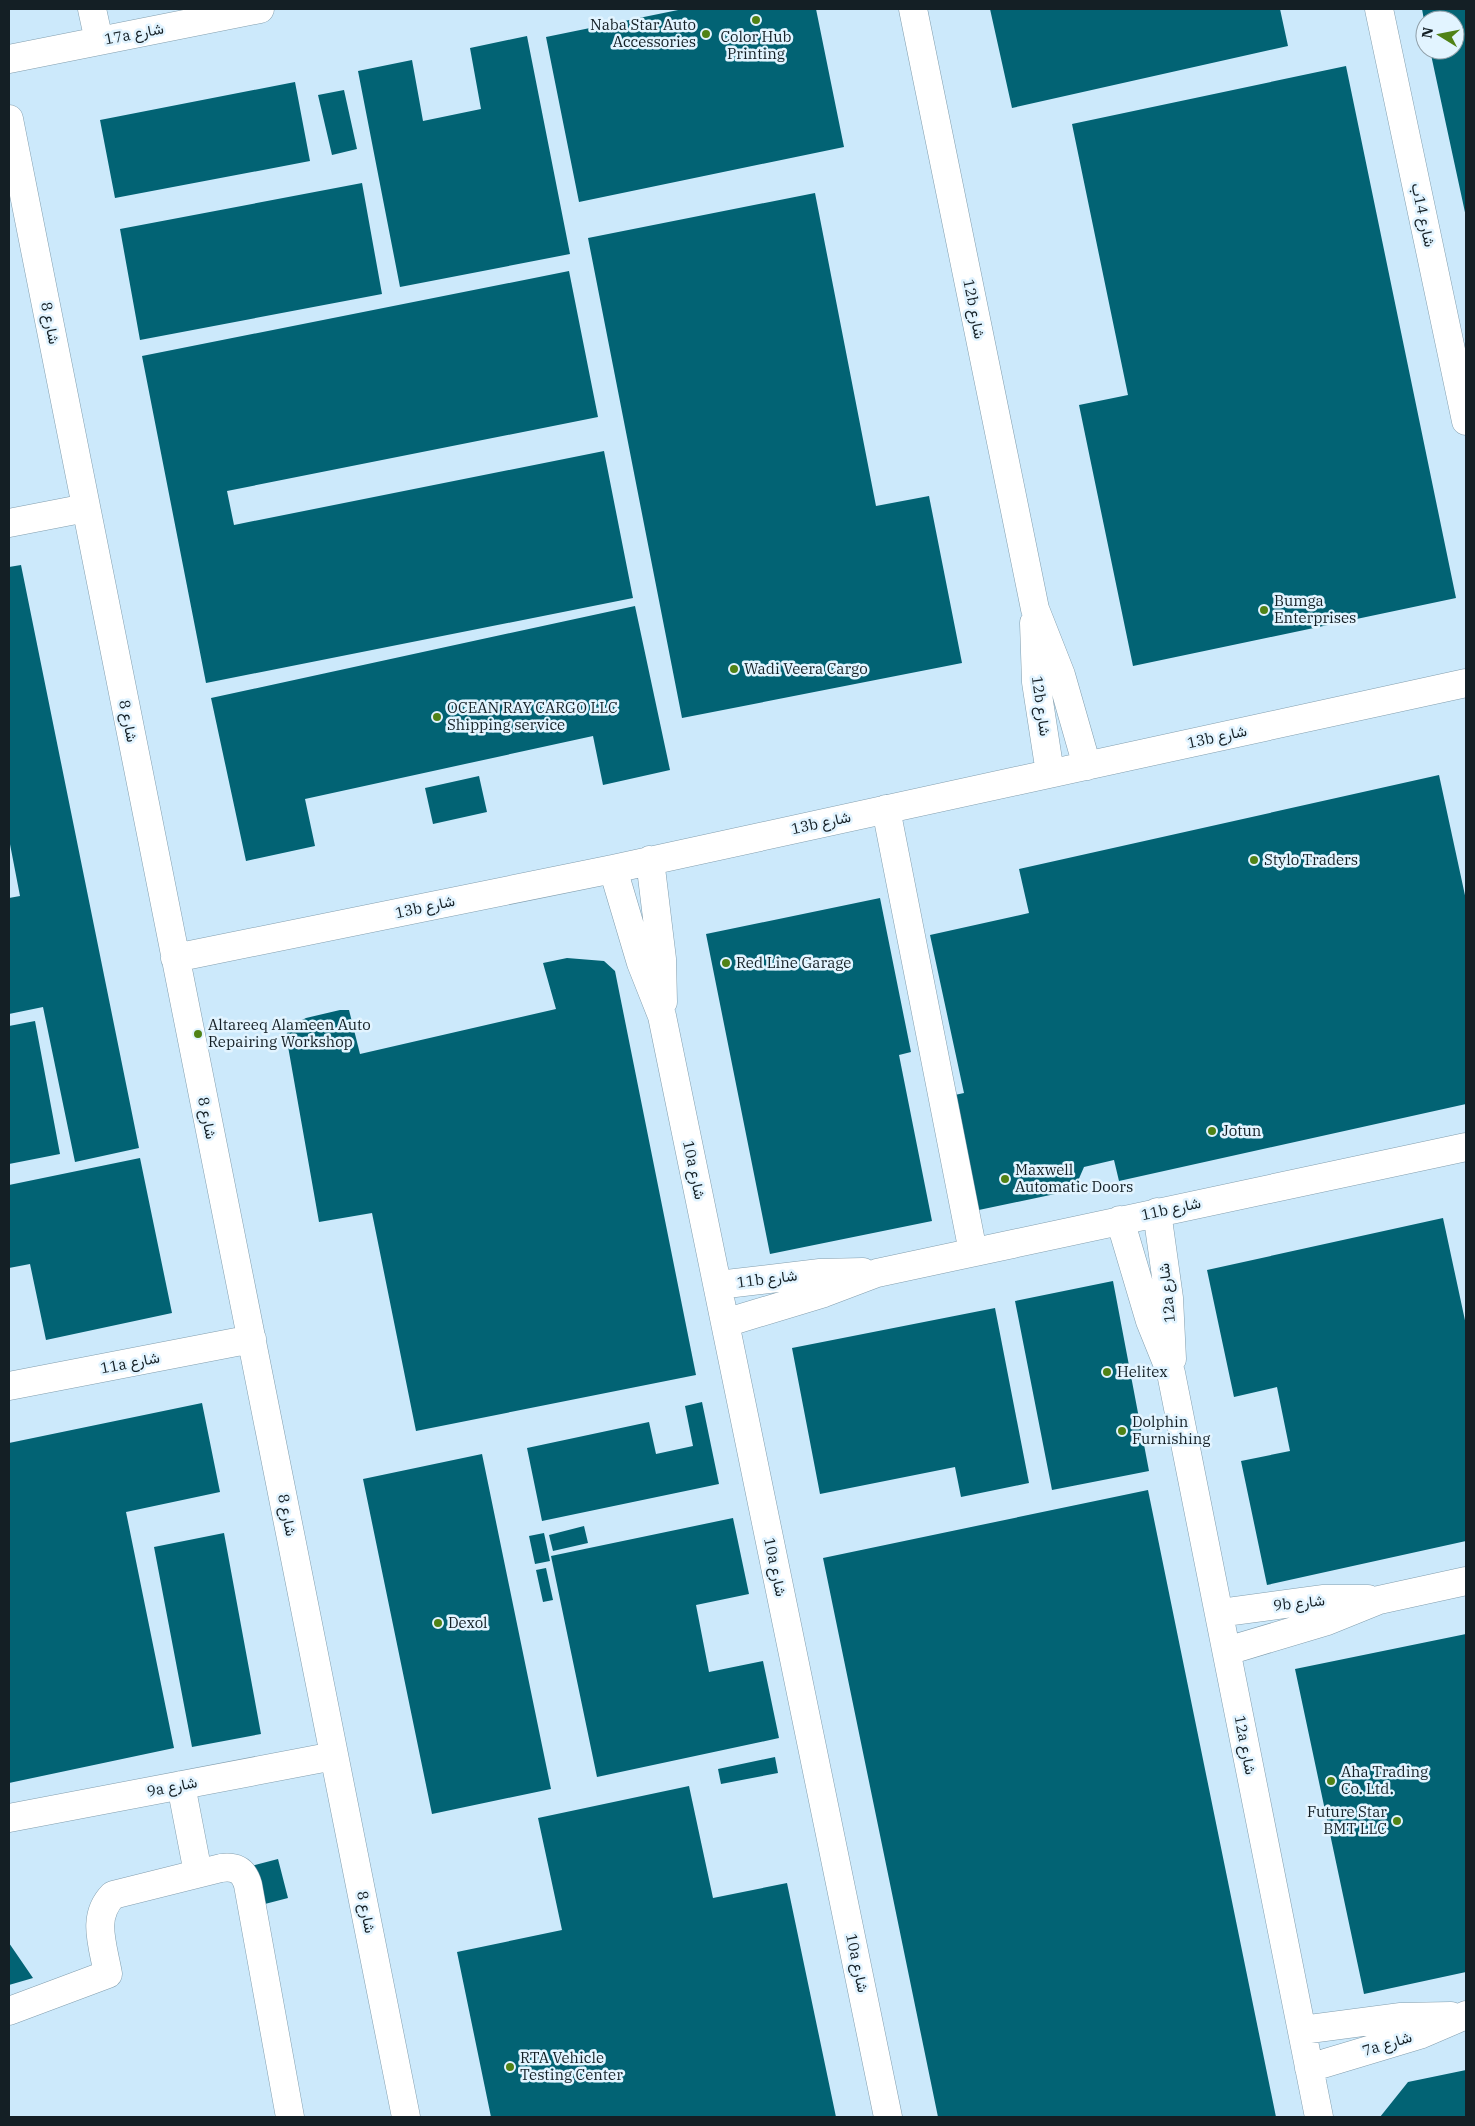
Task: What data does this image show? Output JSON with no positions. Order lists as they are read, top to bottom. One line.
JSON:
{"streets":{"street":["17a شارع","شارع 14ب","12b شارع","شارع 8","13b شارع","10a شارع","11b شارع","12a شارع","11a شارع","9b شارع","9a شارع","7a شارع"]},"crossings":[["12b شارع","13b شارع"],["شارع 8","13b شارع"],["شارع 8","11a شارع"],["شارع 8","9a شارع"],["13b شارع","10a شارع"],["10a شارع","11b شارع"],["11b شارع","12a شارع"],["12a شارع","9b شارع"],["12a شارع","7a شارع"]],"places":["Color Hub Printing","Naba Star Auto Accessories","Bumga Enterprises","Wadi Veera Cargo","OCEAN RAY CARGO LLC Shipping service","Stylo Traders","Red Line Garage","Altareeq Alameen Auto Repairing Workshop","Jotun","Maxwell Automatic Doors","Helitex","Dolphin Furnishing","Dexol","Aha Trading Co. Ltd.","Future Star BMT LLC","RTA Vehicle Testing Center"],"north":"left"}
